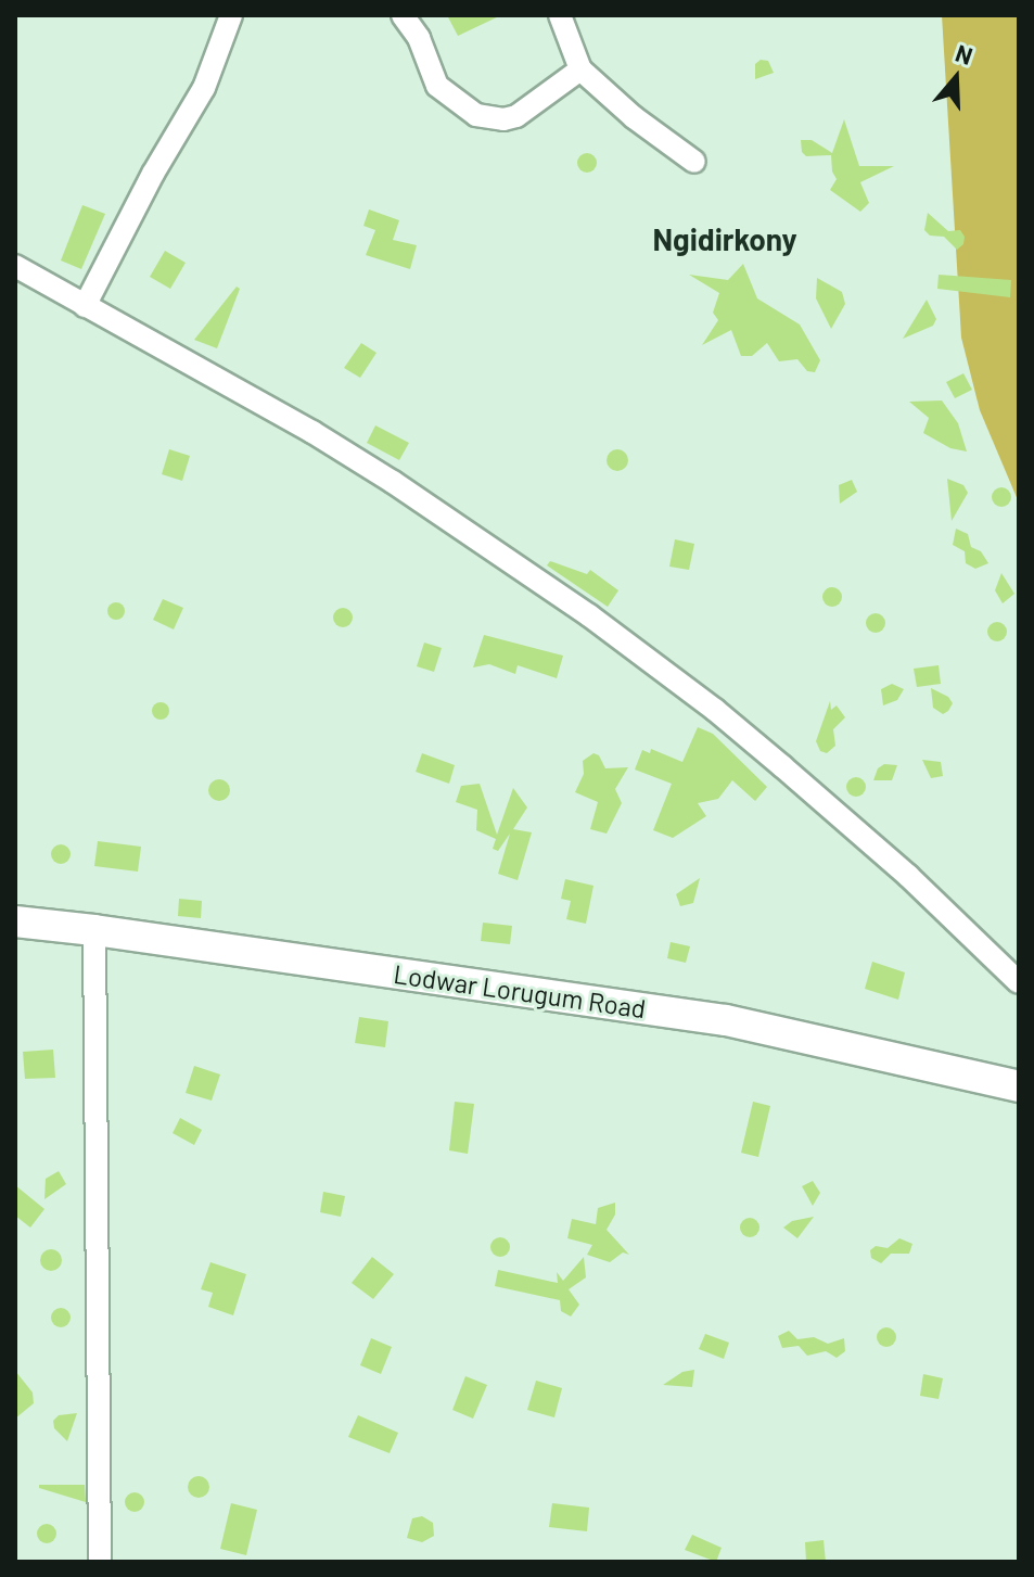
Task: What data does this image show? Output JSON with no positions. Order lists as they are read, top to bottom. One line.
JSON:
{"streets":{"main road":["Lodwar Lorugum Road"]},"districts":["Ngidirkony"],"north":"top"}
